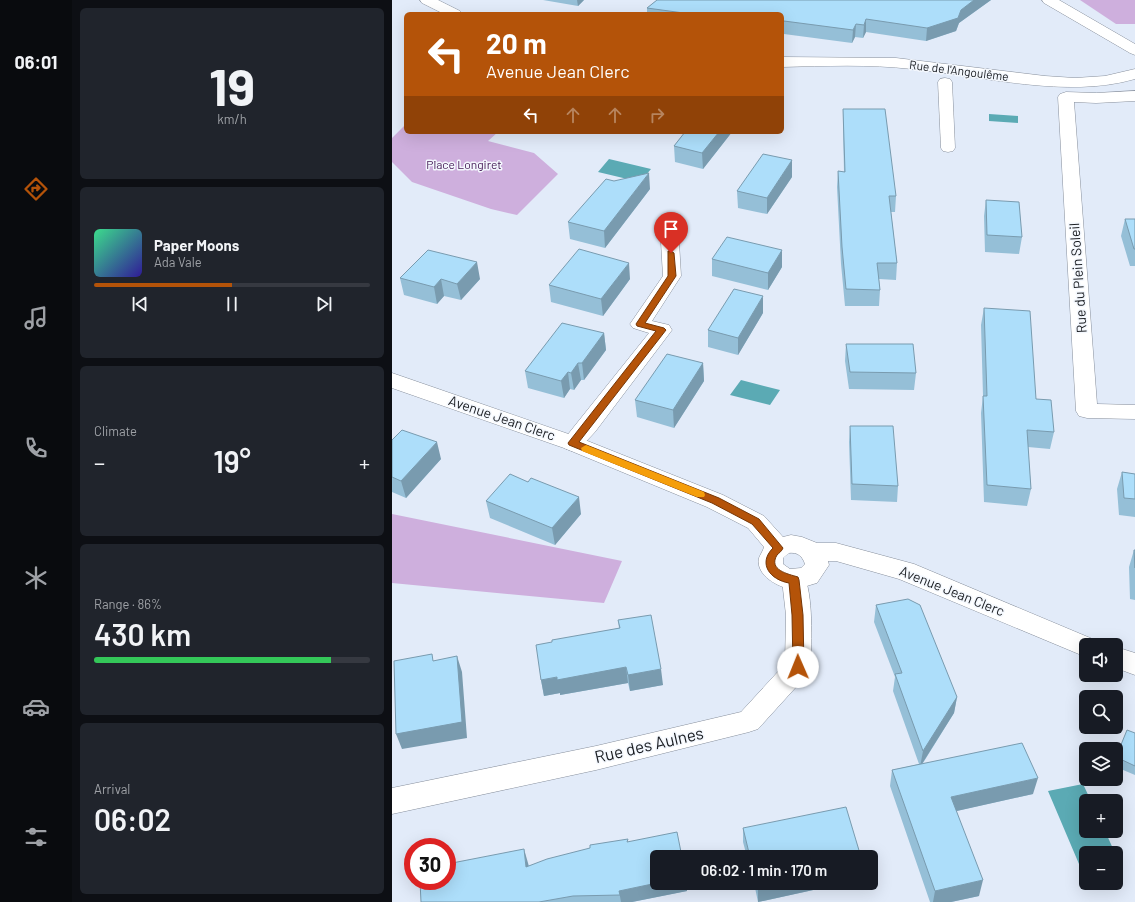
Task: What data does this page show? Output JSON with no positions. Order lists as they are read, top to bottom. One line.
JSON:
{"streets":{"street":["Rue de l'Angoulême","Rue du Plein Soleil","Avenue Jean Clerc","Rue des Aulnes"]},"crossings":[["Rue de l'Angoulême","Rue du Plein Soleil"],["Avenue Jean Clerc","Rue des Aulnes"]],"parks":["Place Longiret"],"page":{"tabs":"06:01","tile":[["19","km/h"],"Climate",["Range · 86%","430 km"],["Arrival","06:02"]],"turn":["20 m","Avenue Jean Clerc"],"song":["Paper Moons","Ada Vale"],"heat":["−","19°","+"],"map_buttons":["+","−"],"limit":"30","trip":"06:02 · 1 min · 170 m"}}
